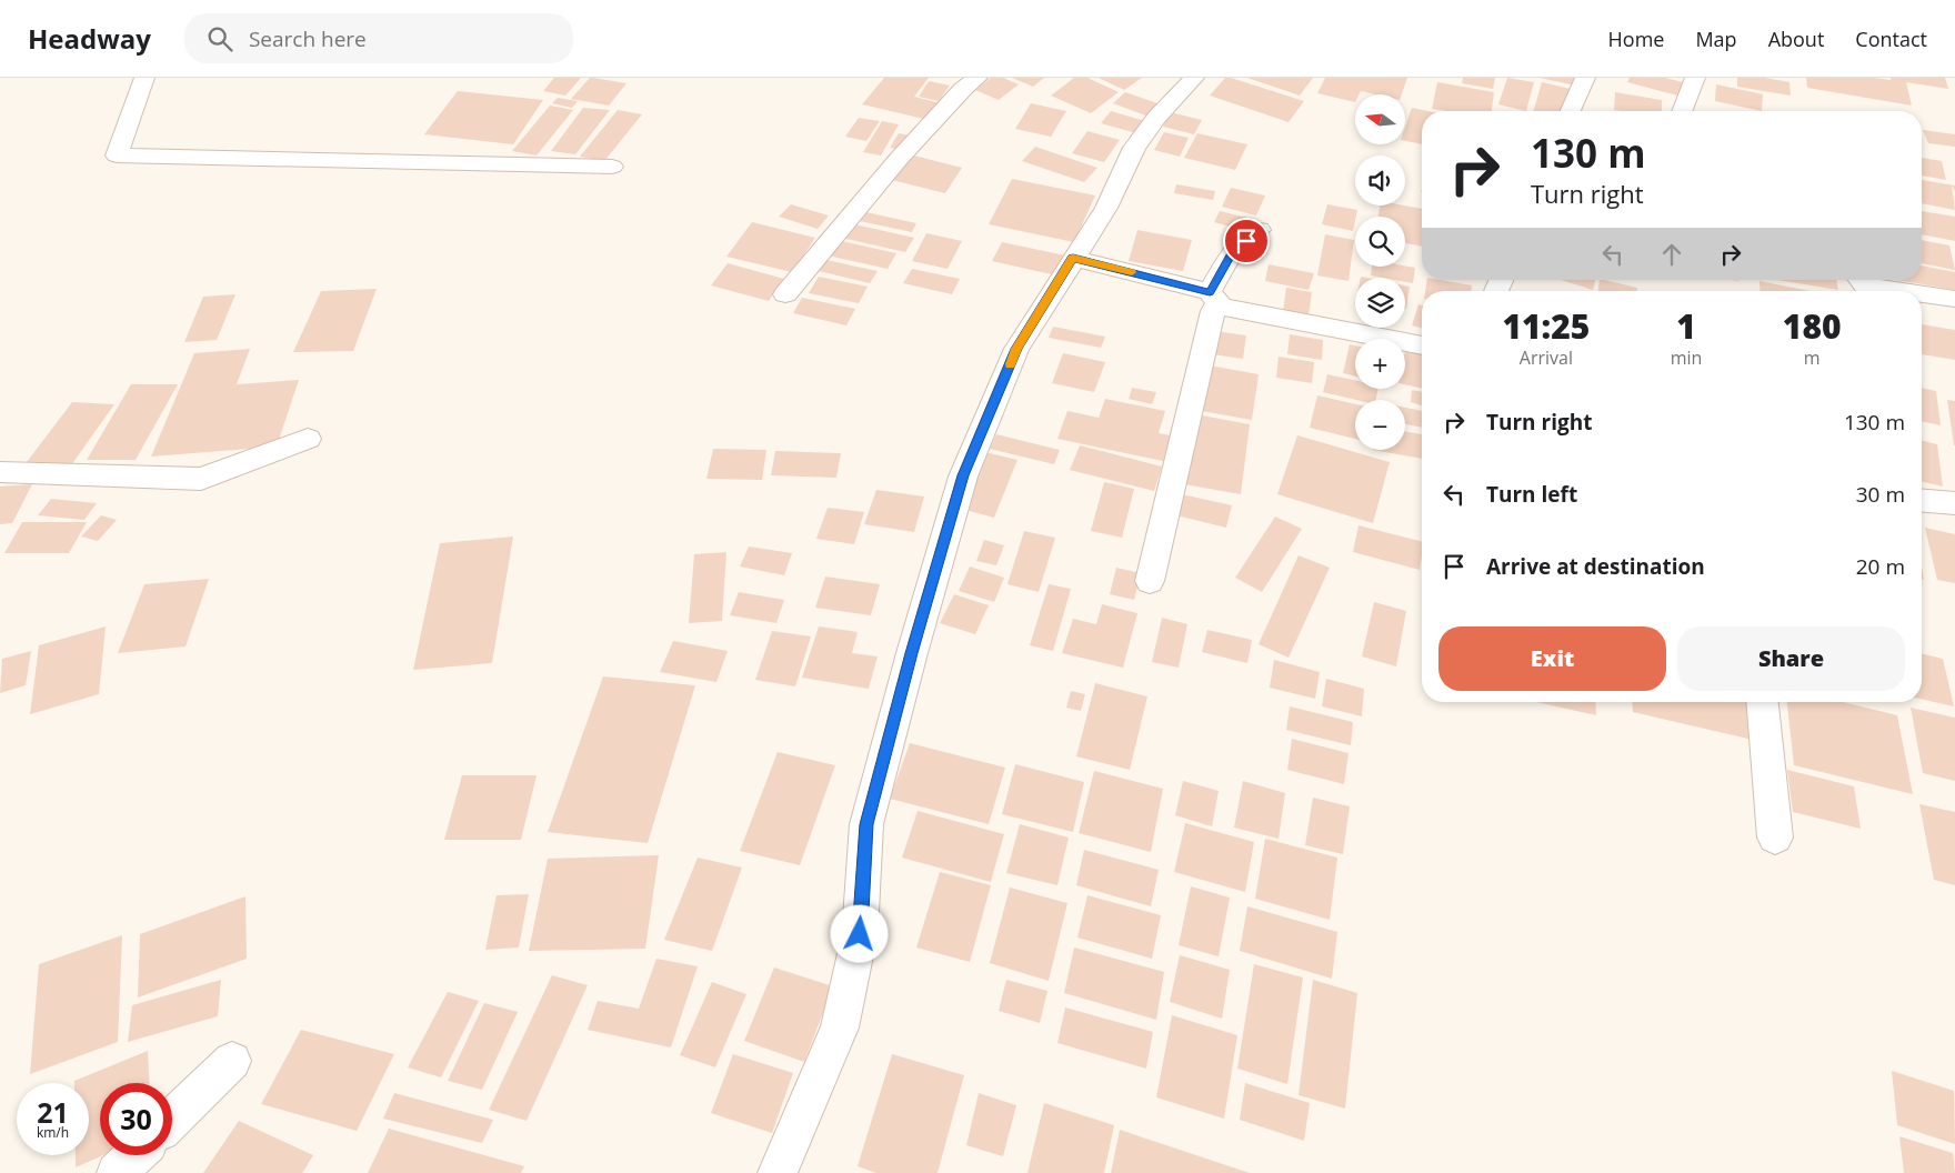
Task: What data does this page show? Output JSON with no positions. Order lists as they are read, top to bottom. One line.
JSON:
{"north":"left","page":{"header":"Headway","search":"Search here","nav":["Home","Map","About","Contact"],"map_buttons":["+","−"],"turn":["130 m","Turn right"],"eta":["11:25","Arrival","1","min","180","m"],"list":[{"name":"Turn right","value":"130 m"},{"name":"Turn left","value":"30 m"},{"name":"Arrive at destination","value":"20 m"}],"buttons":["Exit","Share"],"speed":"21 km/h","limit":"30"}}
